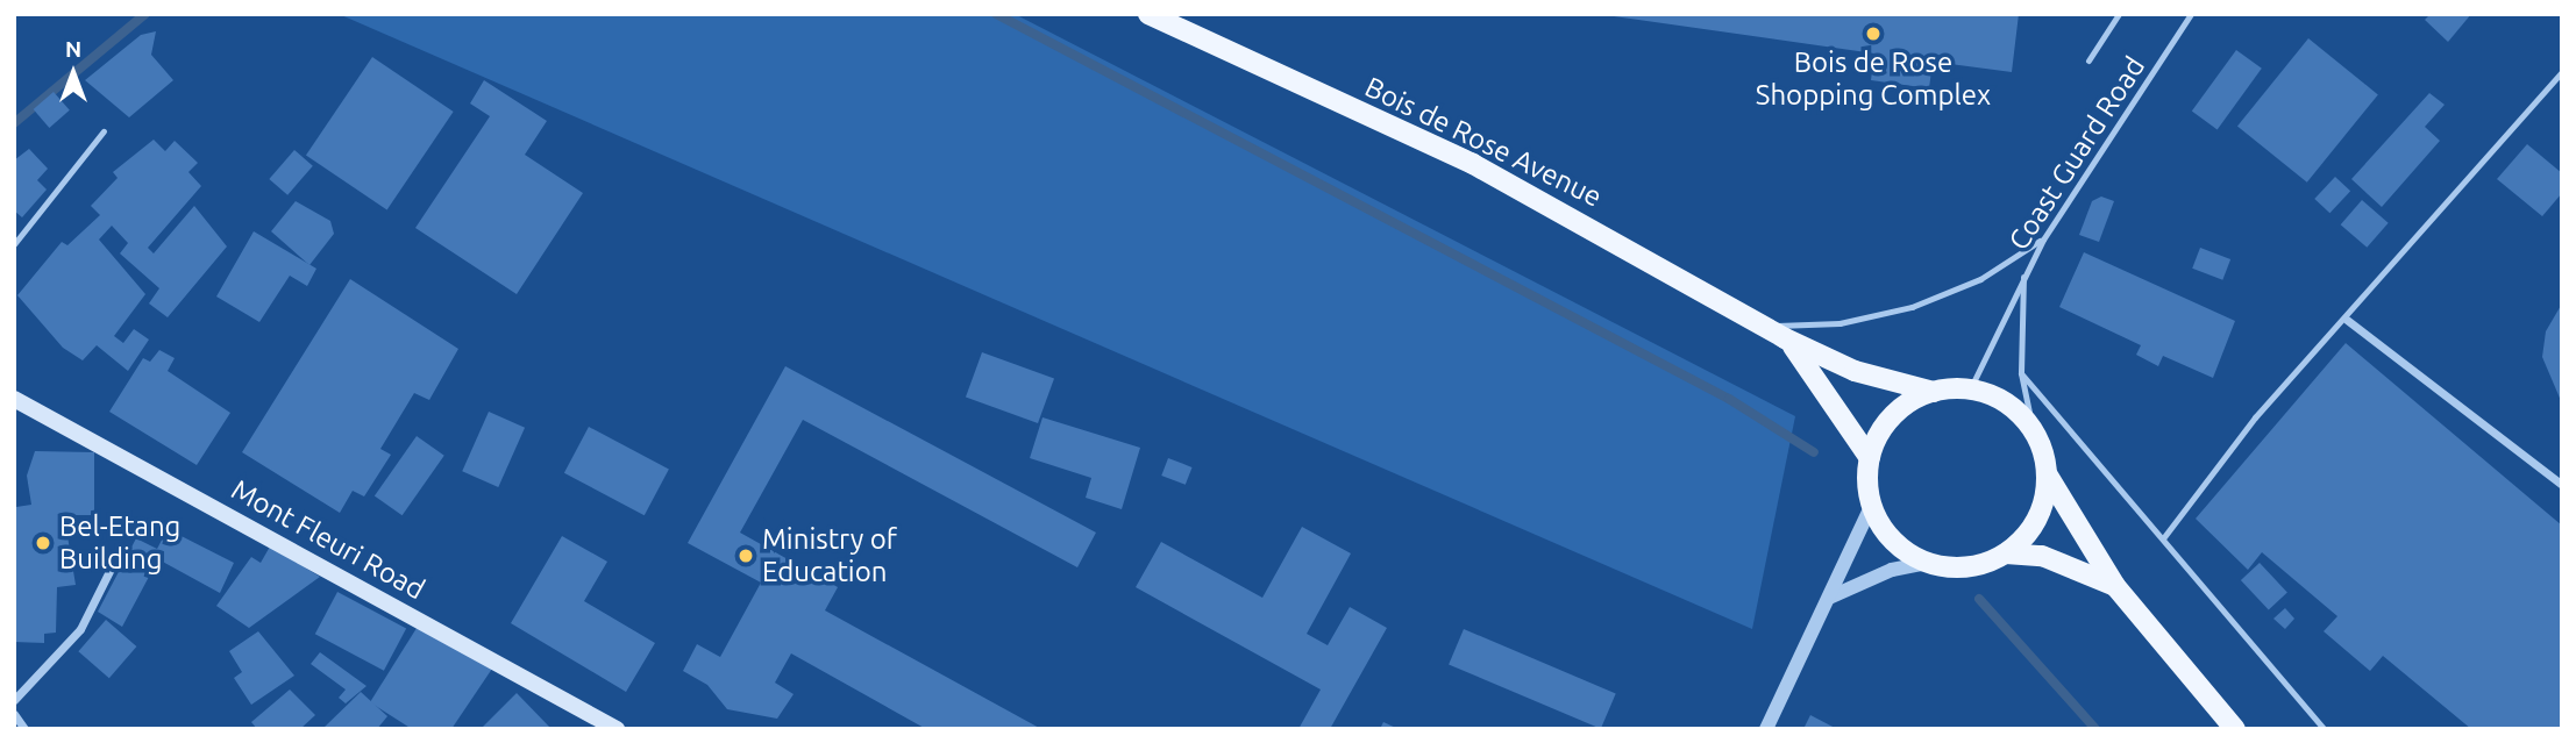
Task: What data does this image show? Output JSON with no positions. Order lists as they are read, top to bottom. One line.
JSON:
{"streets":{"main road":["Bois de Rose Avenue","Mont Fleuri Road"],"lane":["Coast Guard Road"]},"crossings":[["Bois de Rose Avenue","Coast Guard Road"]],"places":["Bois de Rose Shopping Complex","Bel-Etang Building","Ministry of Education"],"north":"top"}
